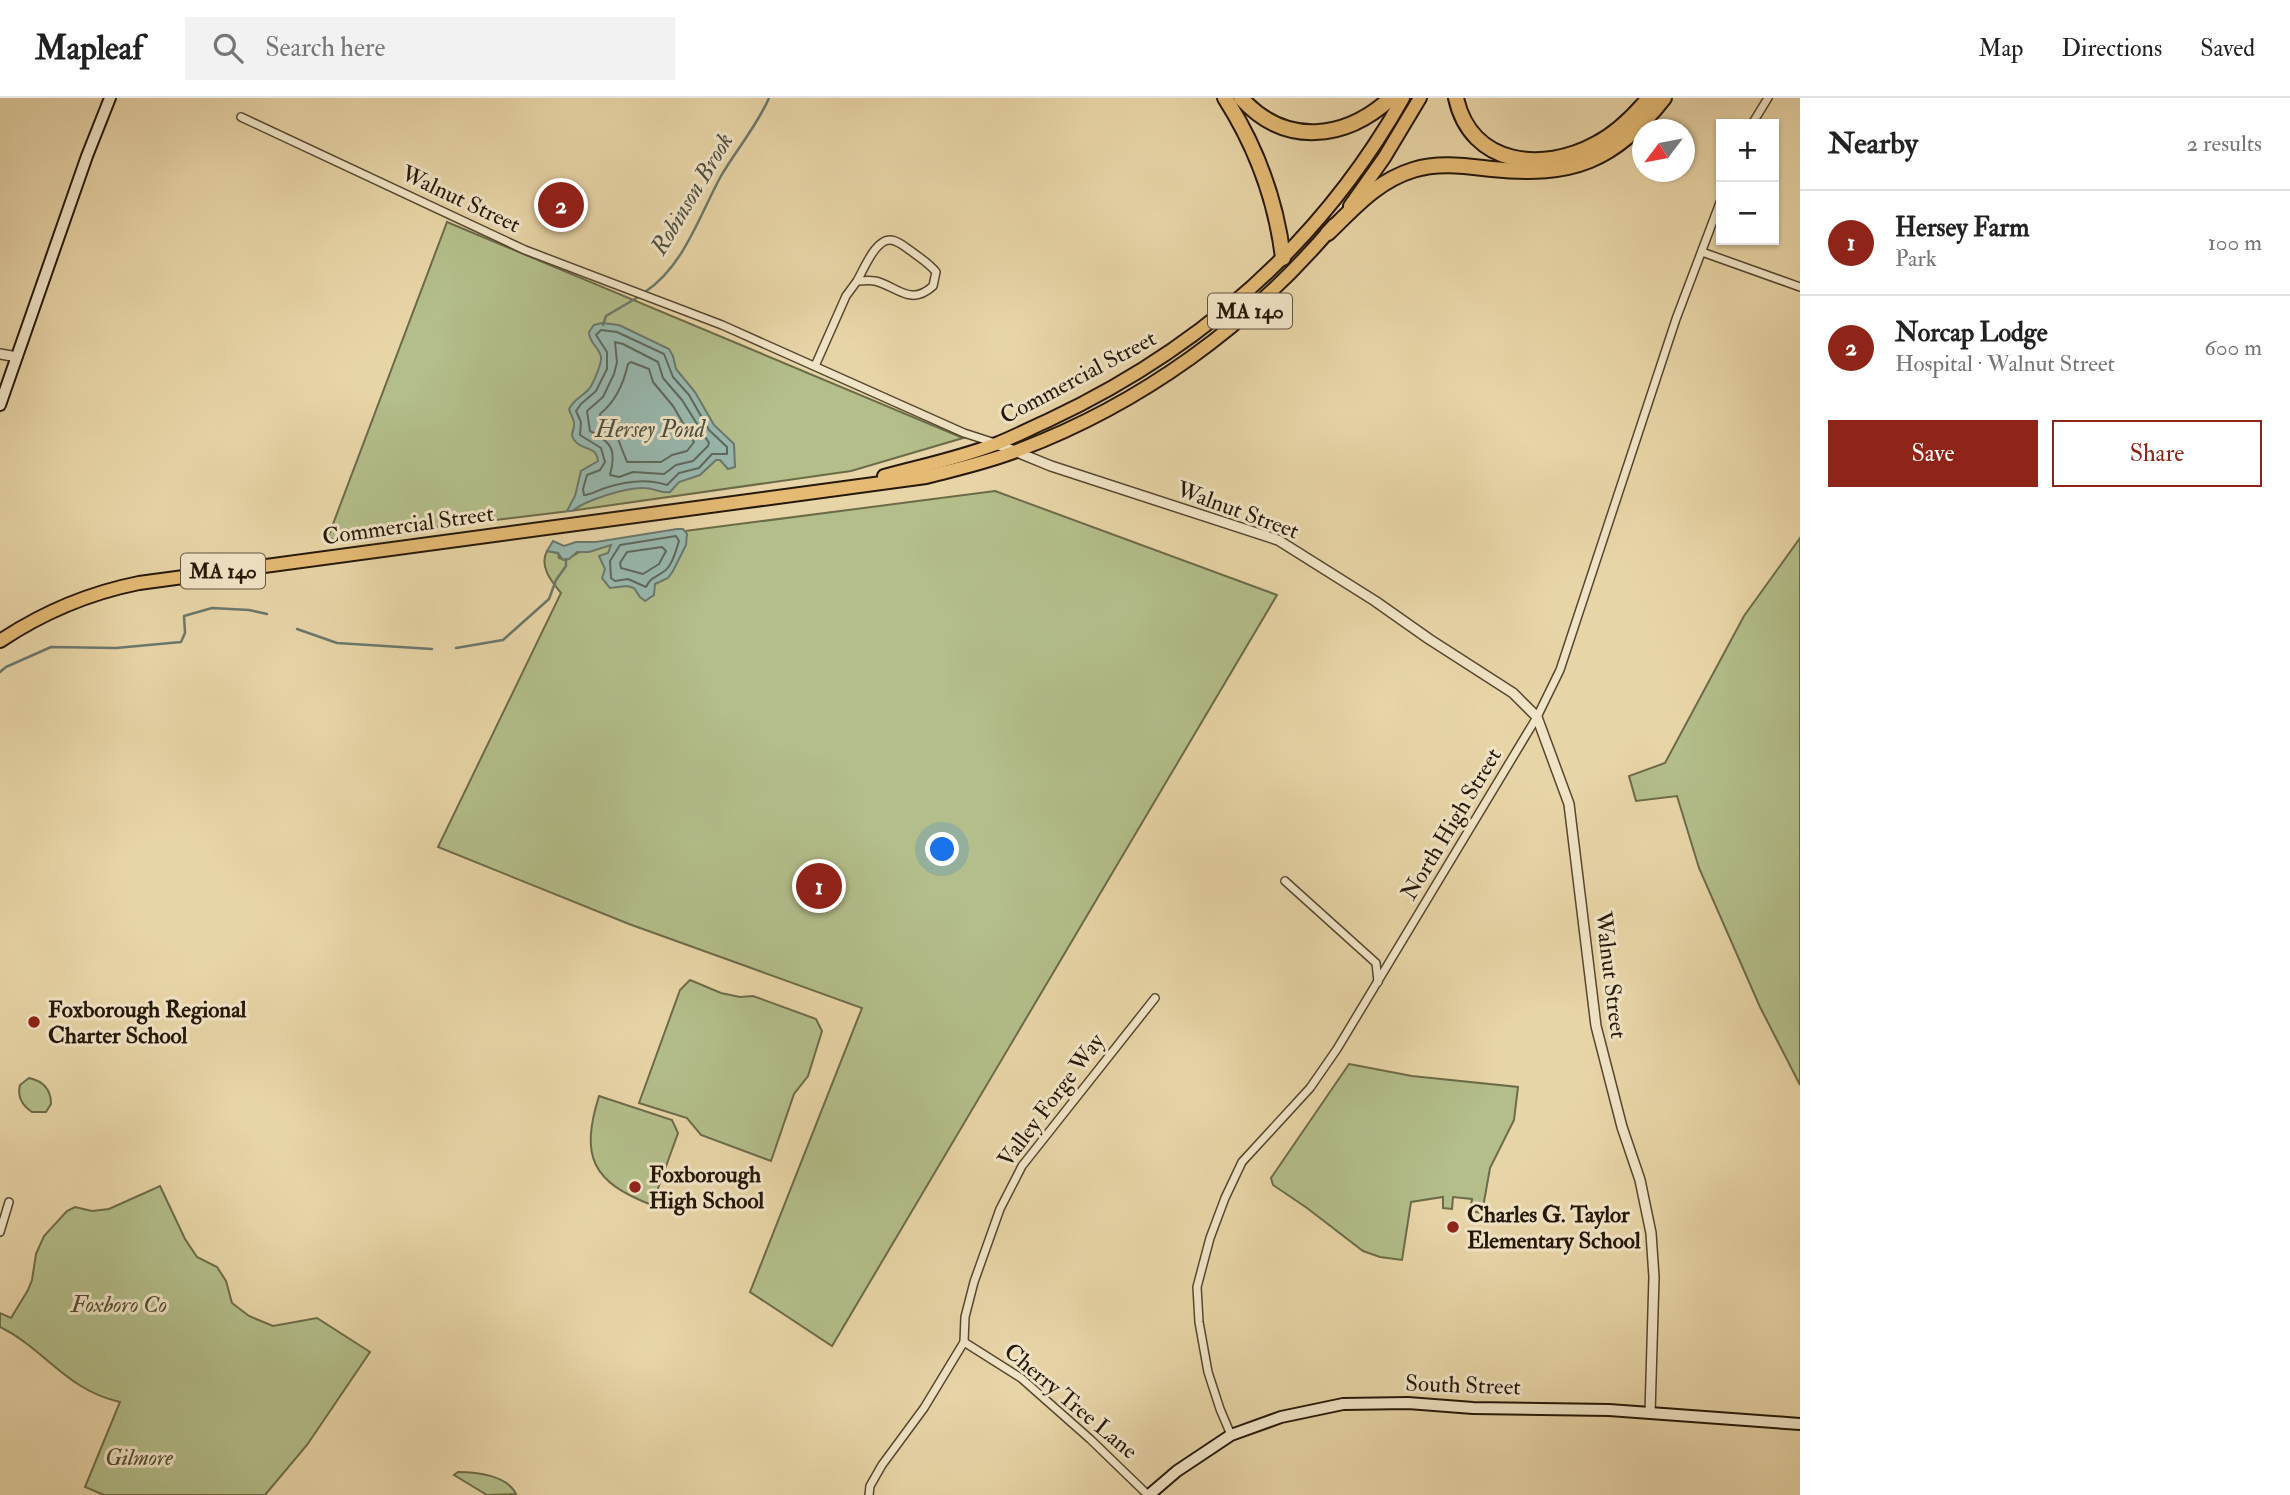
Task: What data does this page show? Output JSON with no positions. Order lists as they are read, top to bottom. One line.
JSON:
{"streets":{"main road":["MA 140","Commercial Street","South Street"],"street":["Walnut Street","North High Street","Valley Forge Way","Cherry Tree Lane"]},"crossings":[["Walnut Street","Commercial Street"],["Walnut Street","North High Street"],["Walnut Street","South Street"],["North High Street","South Street"],["Valley Forge Way","Cherry Tree Lane"],["South Street","Cherry Tree Lane"]],"water":["Robinson Brook","Hersey Pond"],"parks":["Foxboro Co","Gilmore"],"places":["Foxborough Regional Charter School","Foxborough High School","Charles G. Taylor Elementary School"],"north":"bottom left","page":{"header":"Mapleaf","search":"Search here","nav":["Map","Directions","Saved"],"heading":["Nearby","2 results"],"map_buttons":["+","−"],"pins":["2","1"],"list":[{"mark":"1","name":"Hersey Farm","note":"Park","value":"100 m"},{"mark":"2","name":"Norcap Lodge","note":"Hospital · Walnut Street","value":"600 m"}],"buttons":["Save","Share"]}}
